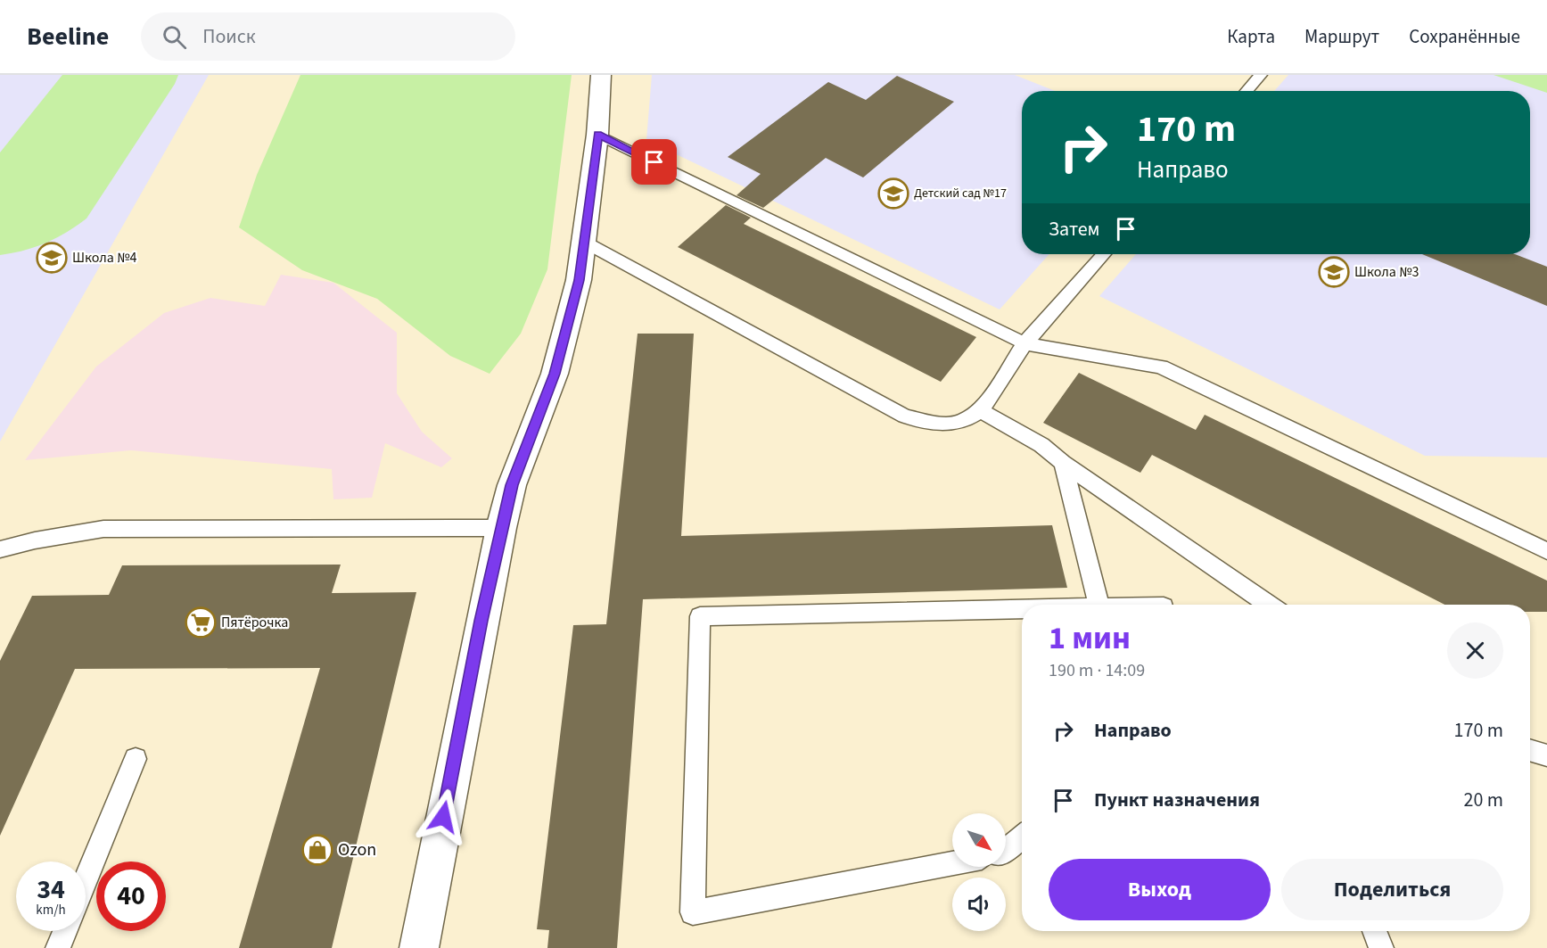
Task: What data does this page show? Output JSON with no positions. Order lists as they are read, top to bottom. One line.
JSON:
{"places":{"school or university":["Детский сад №17","Школа №4","Школа №3"],"supermarket":["Пятёрочка"],"shop":["Ozon"]},"north":"bottom right","page":{"header":"Beeline","search":"Поиск","nav":["Карта","Маршрут","Сохранённые"],"turn":["170 m","Направо"],"then":"Затем","heading":["1 мин","190 m · 14:09"],"list":[{"name":"Направо","value":"170 m"},{"name":"Пункт назначения","value":"20 m"}],"buttons":["Выход","Поделиться"],"speed":"34 km/h","limit":"40"}}
